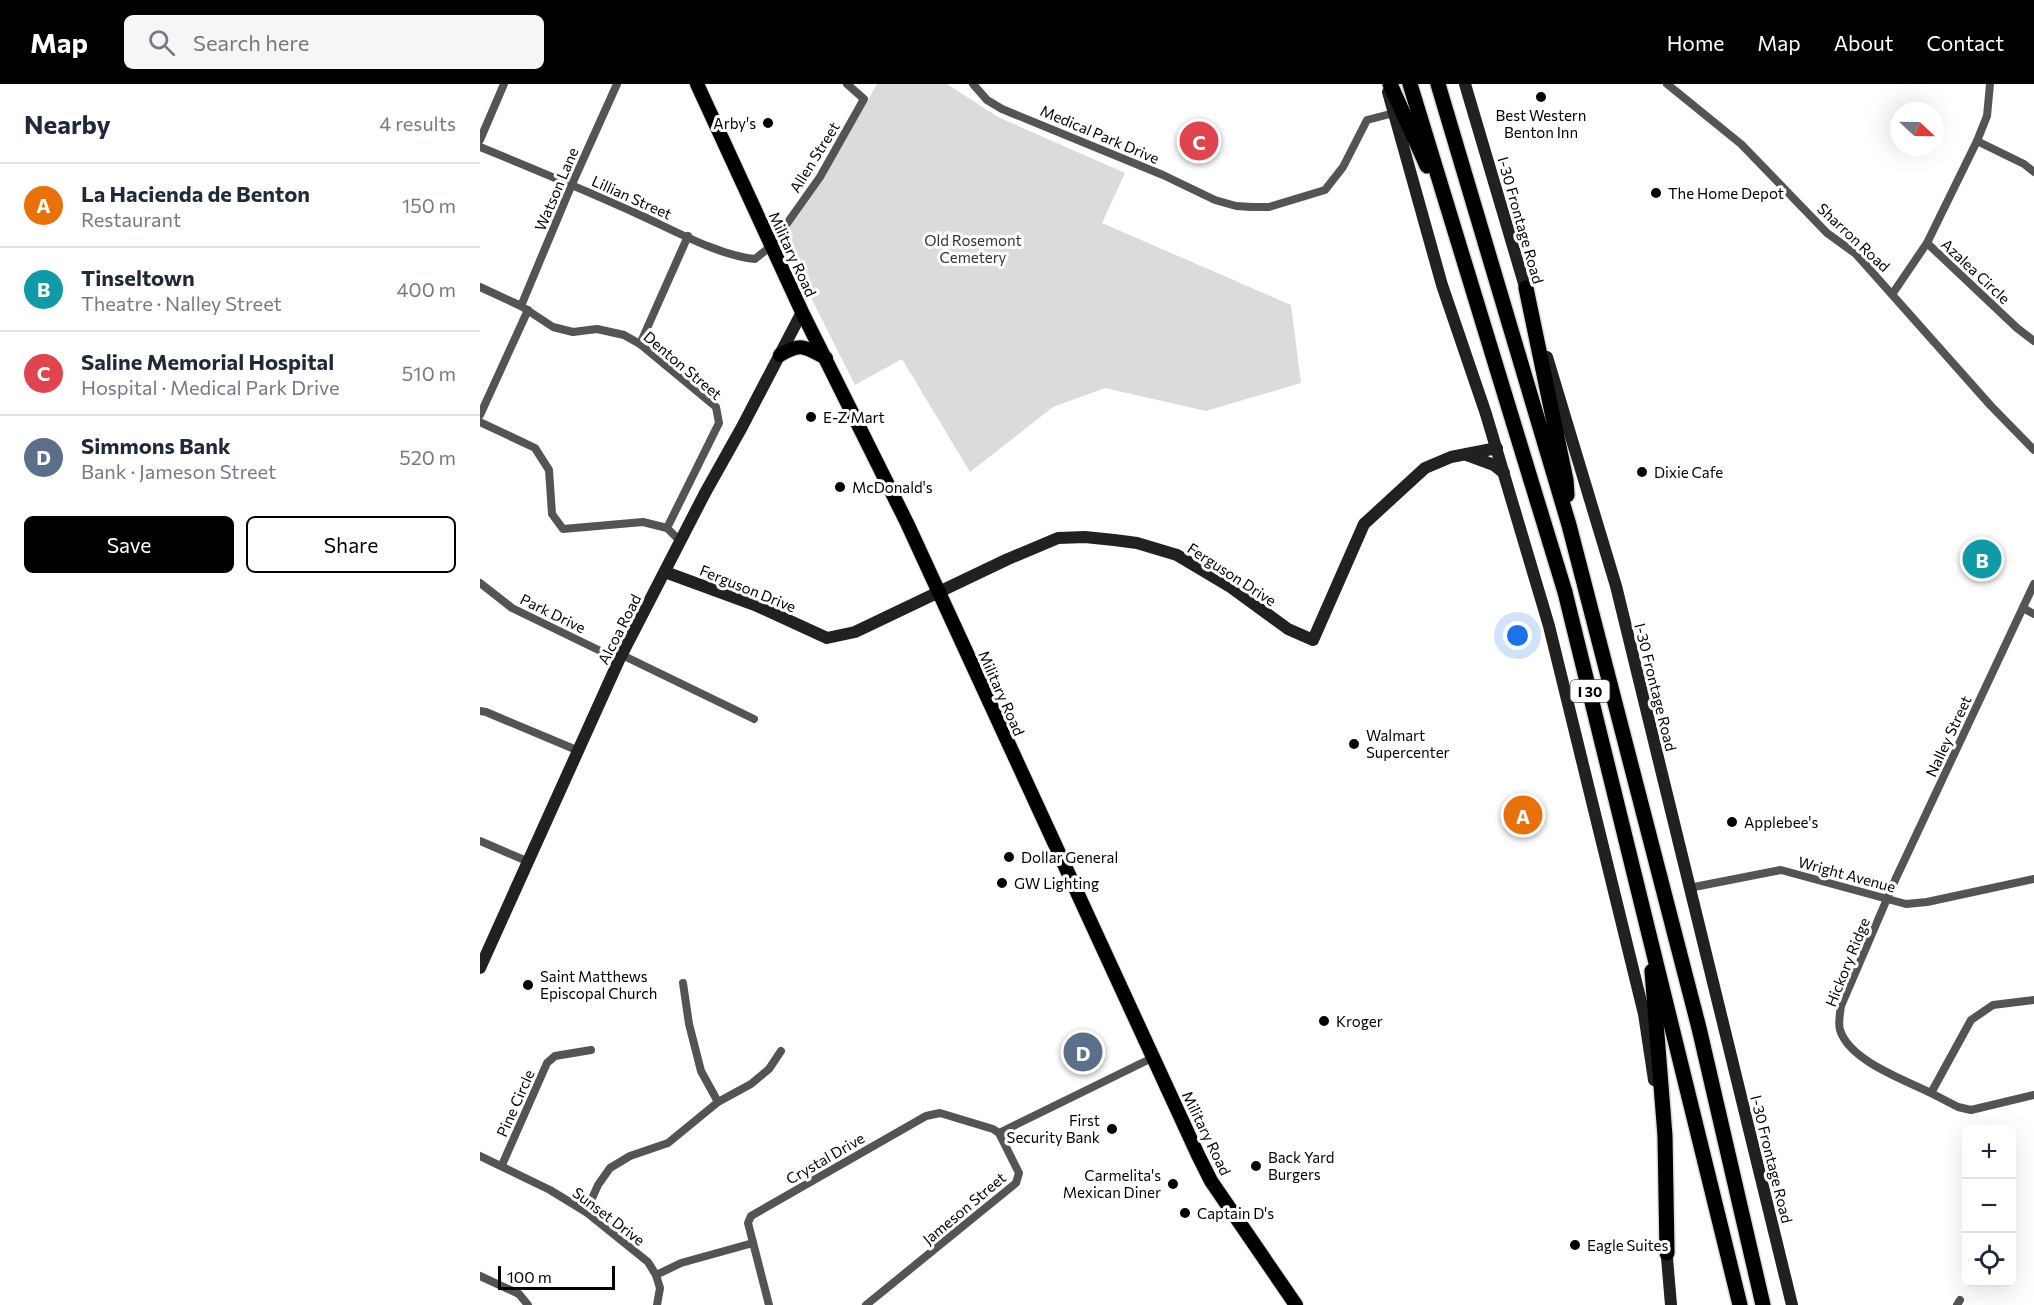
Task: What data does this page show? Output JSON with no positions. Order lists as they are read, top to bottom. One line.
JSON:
{"streets":{"highway":["I 30"],"main road":["I-30 Frontage Road","Military Road","Ferguson Drive","Alcoa Road"],"street":["Medical Park Drive","Allen Street","Watson Lane","Lillian Street","Sharron Road","Azalea Circle","Denton Street","Park Drive","Nalley Street","Wright Avenue","Hickory Ridge","Pine Circle","Crystal Drive","Jameson Street","Sunset Drive"]},"crossings":[["Allen Street","Lillian Street"],["Allen Street","Military Road"],["Watson Lane","Lillian Street"],["Watson Lane","Denton Street"],["Lillian Street","Military Road"],["I-30 Frontage Road","Wright Avenue"],["Military Road","Ferguson Drive"],["Military Road","Alcoa Road"],["Ferguson Drive","Alcoa Road"],["Park Drive","Alcoa Road"],["Nalley Street","Wright Avenue"],["Nalley Street","Hickory Ridge"],["Wright Avenue","Hickory Ridge"],["Pine Circle","Sunset Drive"],["Crystal Drive","Jameson Street"]],"parks":["Old Rosemont Cemetery"],"places":["Best Western Benton Inn","Arby's","The Home Depot","E-Z Mart","Dixie Cafe","McDonald's","Walmart Supercenter","Applebee's","Dollar General","GW Lighting","Saint Matthews Episcopal Church","Kroger","First Security Bank","Back Yard Burgers","Carmelita's Mexican Diner","Captain D's","Eagle Suites"],"scale_bar":"100 m","north":"right","page":{"header":"Map","search":"Search here","nav":["Home","Map","About","Contact"],"heading":["Nearby","4 results"],"pins":["C","B","A","D"],"list":[{"mark":"A","name":"La Hacienda de Benton","note":"Restaurant","value":"150 m"},{"mark":"B","name":"Tinseltown","note":"Theatre · Nalley Street","value":"400 m"},{"mark":"C","name":"Saline Memorial Hospital","note":"Hospital · Medical Park Drive","value":"510 m"},{"mark":"D","name":"Simmons Bank","note":"Bank · Jameson Street","value":"520 m"}],"buttons":["Save","Share"],"map_buttons":["+","−"],"scale":"100 m"}}
